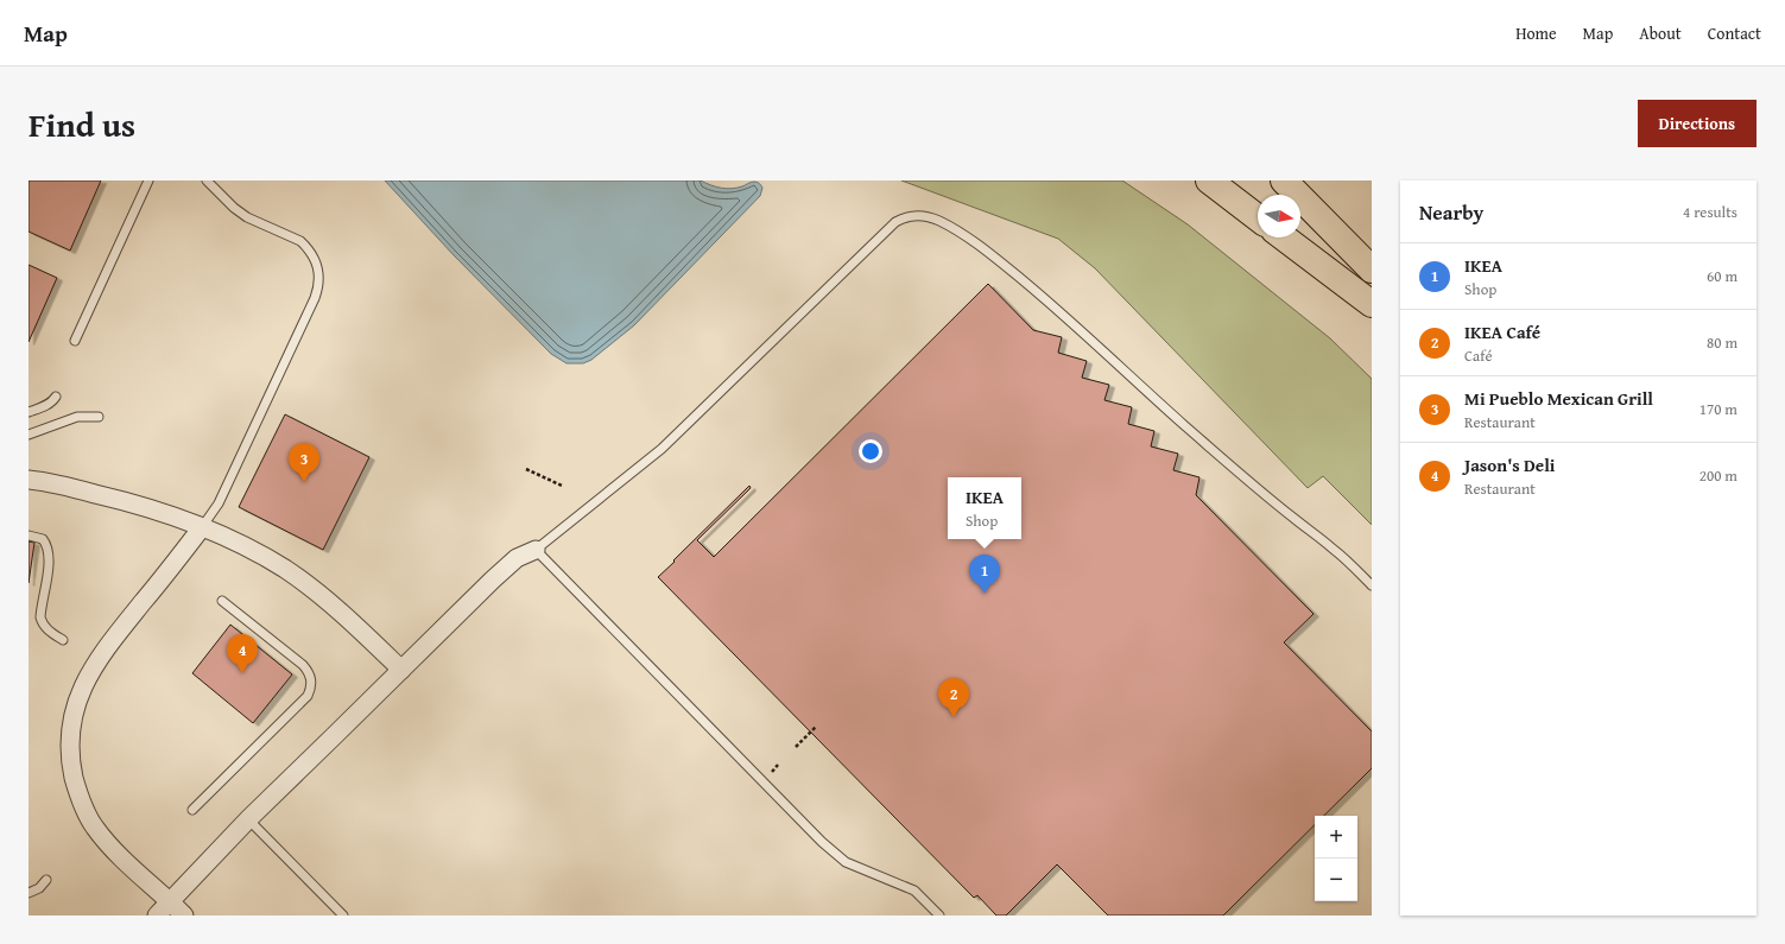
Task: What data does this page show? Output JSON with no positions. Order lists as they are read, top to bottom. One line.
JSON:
{"north":"right","page":{"header":"Map","nav":["Home","Map","About","Contact"],"title":"Find us","buttons":"Directions","heading":["Nearby","4 results"],"list":[{"mark":"1","name":"IKEA","note":"Shop","value":"60 m"},{"mark":"2","name":"IKEA Café","note":"Café","value":"80 m"},{"mark":"3","name":"Mi Pueblo Mexican Grill","note":"Restaurant","value":"170 m"},{"mark":"4","name":"Jason's Deli","note":"Restaurant","value":"200 m"}],"pins":["3","1","4","2"],"popup":["IKEA","Shop"],"map_buttons":["+","−"]}}
